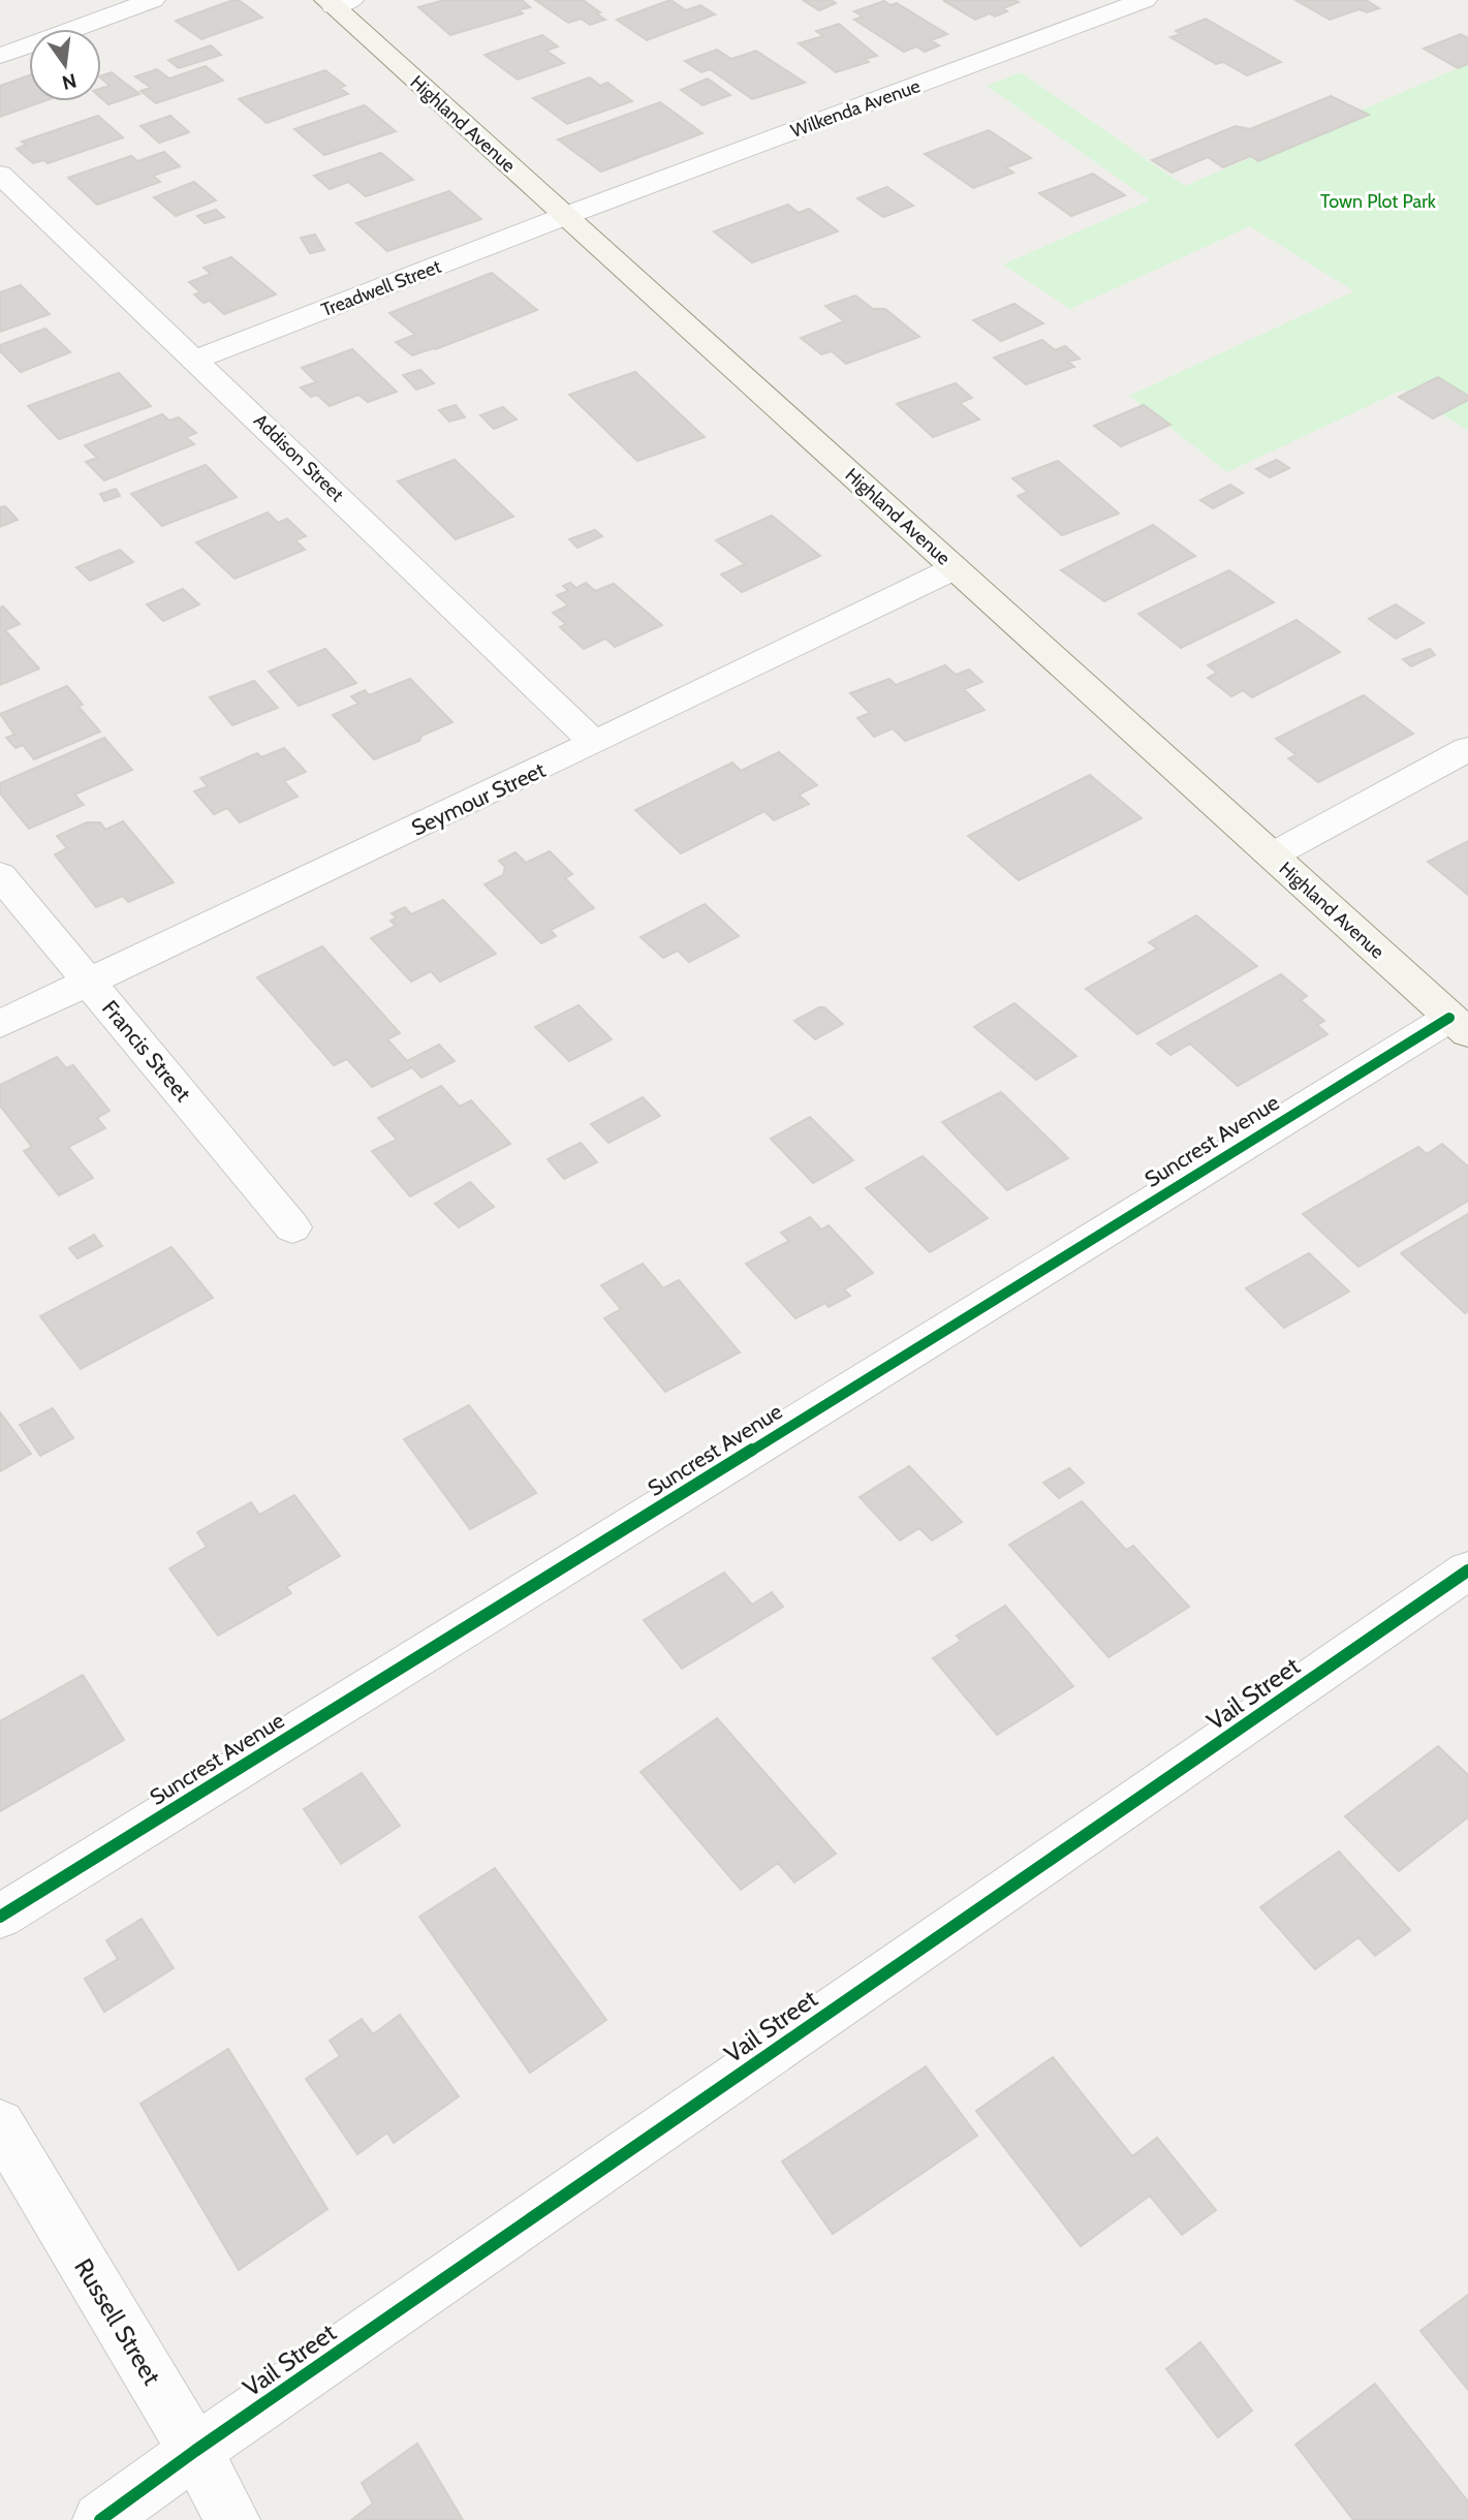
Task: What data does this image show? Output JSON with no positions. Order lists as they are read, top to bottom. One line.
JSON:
{"streets":{"main road":["Highland Avenue"],"street":["Wilkenda Avenue","Treadwell Street","Addison Street","Seymour Street","Francis Street","Suncrest Avenue","Vail Street","Russell Street"]},"crossings":[["Wilkenda Avenue","Highland Avenue"],["Wilkenda Avenue","Treadwell Street"],["Highland Avenue","Treadwell Street"],["Highland Avenue","Seymour Street"],["Highland Avenue","Suncrest Avenue"],["Treadwell Street","Addison Street"],["Addison Street","Seymour Street"],["Seymour Street","Francis Street"],["Vail Street","Russell Street"]],"parks":["Town Plot Park"],"north":"bottom"}
